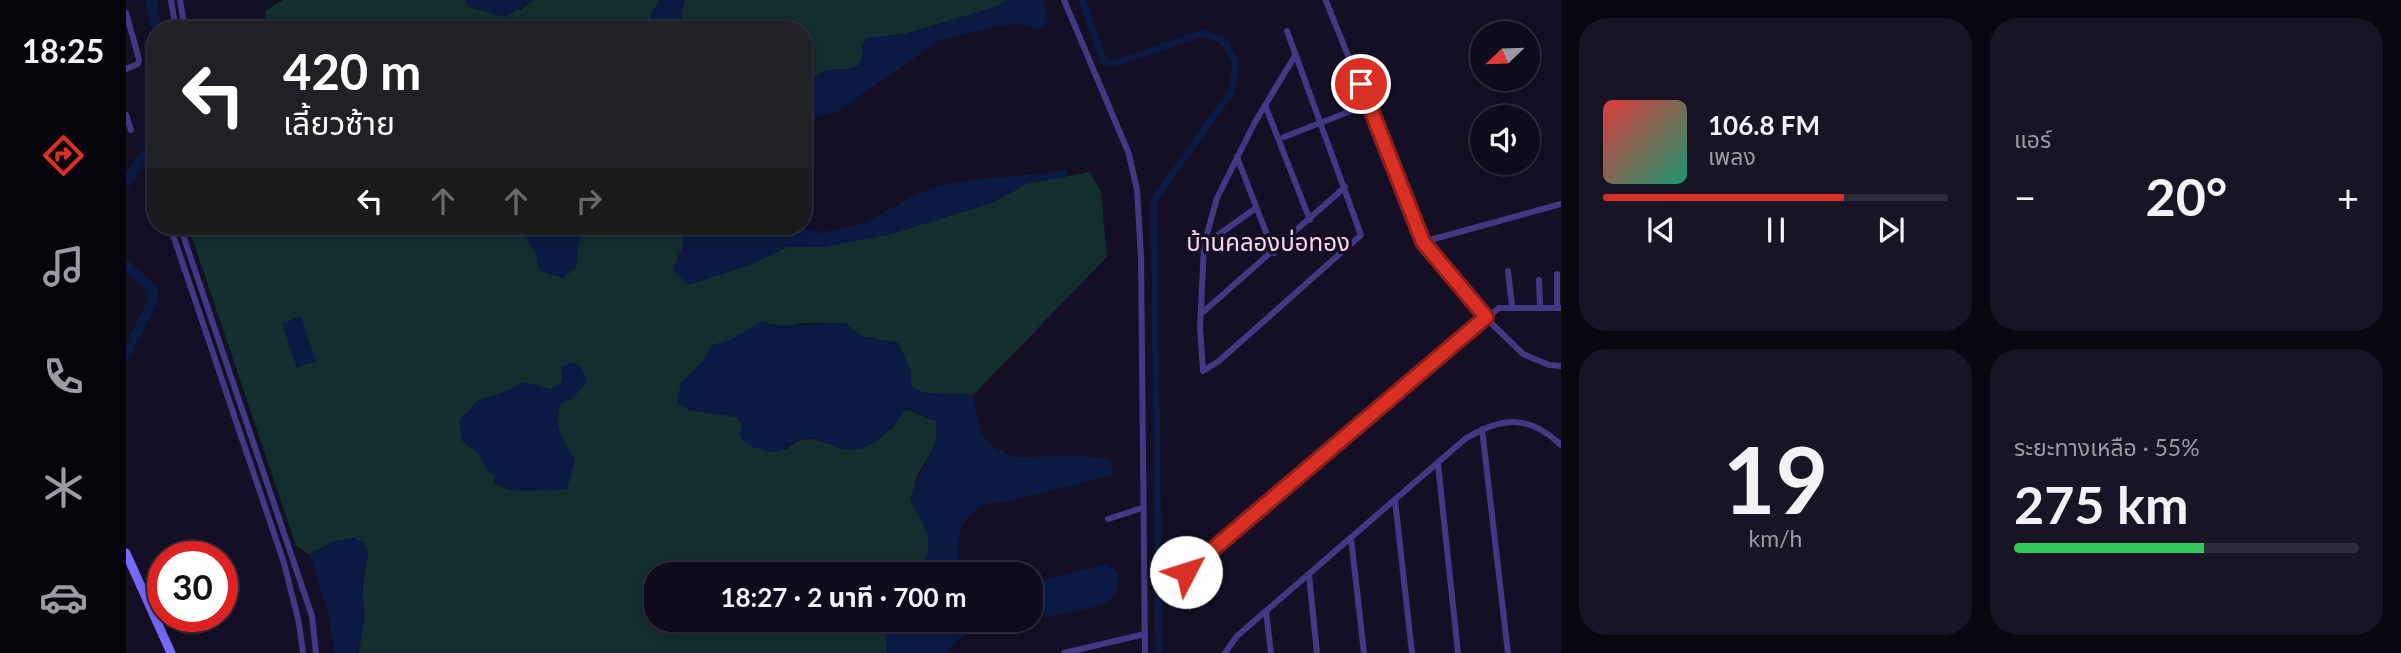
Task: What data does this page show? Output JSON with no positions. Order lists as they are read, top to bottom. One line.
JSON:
{"districts":["บ้านคลองบ่อทอง"],"north":"bottom left","page":{"tabs":"18:25","tile":["แอร์",["19","km/h"],["ระยะทางเหลือ · 55%","275 km"]],"turn":["420 m","เลี้ยวซ้าย"],"song":["106.8 FM","เพลง"],"heat":["−","20°","+"],"limit":"30","trip":"18:27 · 2 นาที · 700 m"}}
